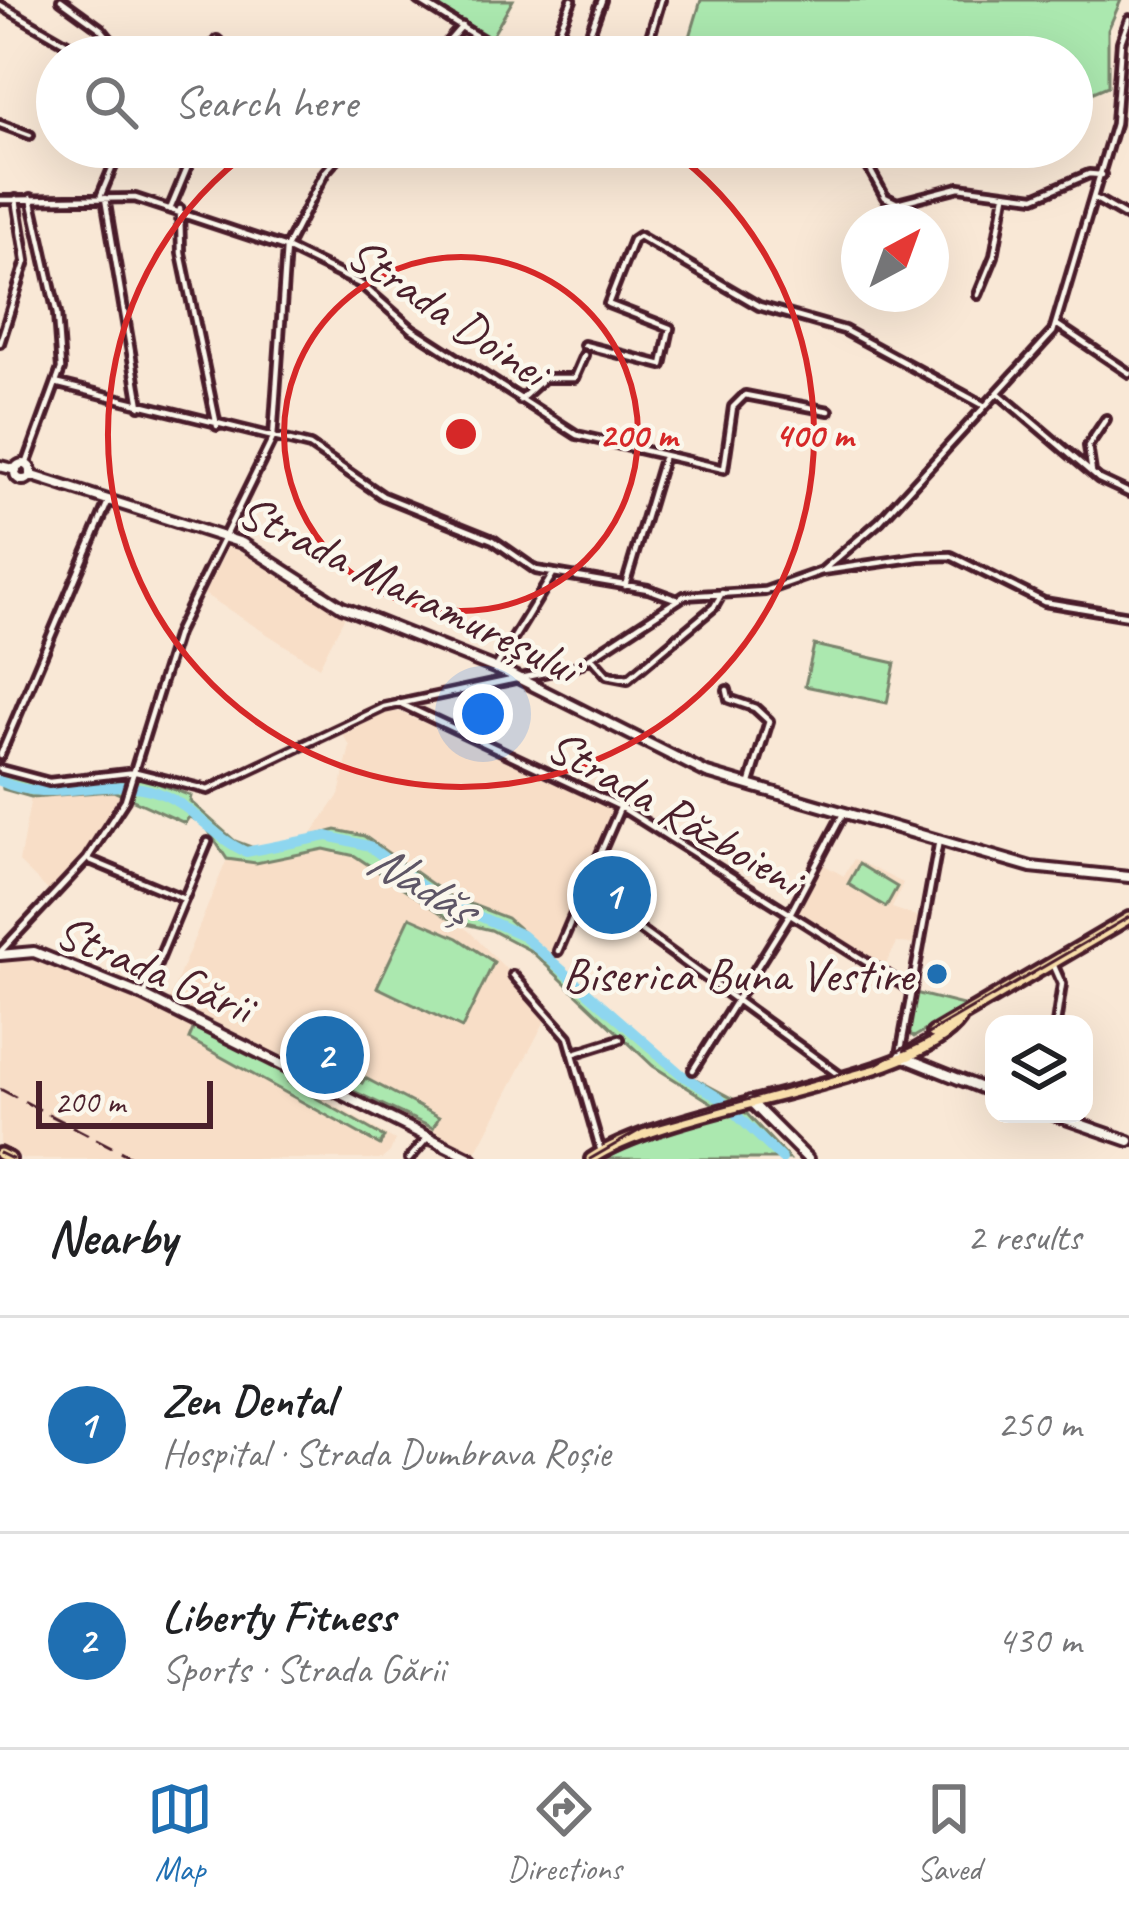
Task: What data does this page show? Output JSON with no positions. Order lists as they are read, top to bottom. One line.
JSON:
{"streets":{"main road":["Strada Maramureșului","Strada Gării"],"street":["Strada Doinei","Strada Războieni"]},"water":["Nadăș"],"places":["Biserica Buna Vestire"],"scale_bar":"200 m","north":"top right","page":{"search":"Search here","pins":["1","2"],"scale":"200 m","heading":["Nearby","2 results"],"list":[{"mark":"1","name":"Zen Dental","note":"Hospital · Strada Dumbrava Roșie","value":"250 m"},{"mark":"2","name":"Liberty Fitness","note":"Sports · Strada Gării","value":"430 m"}],"nav":["Map","Directions","Saved"]},"rings":["200 m","400 m"]}
